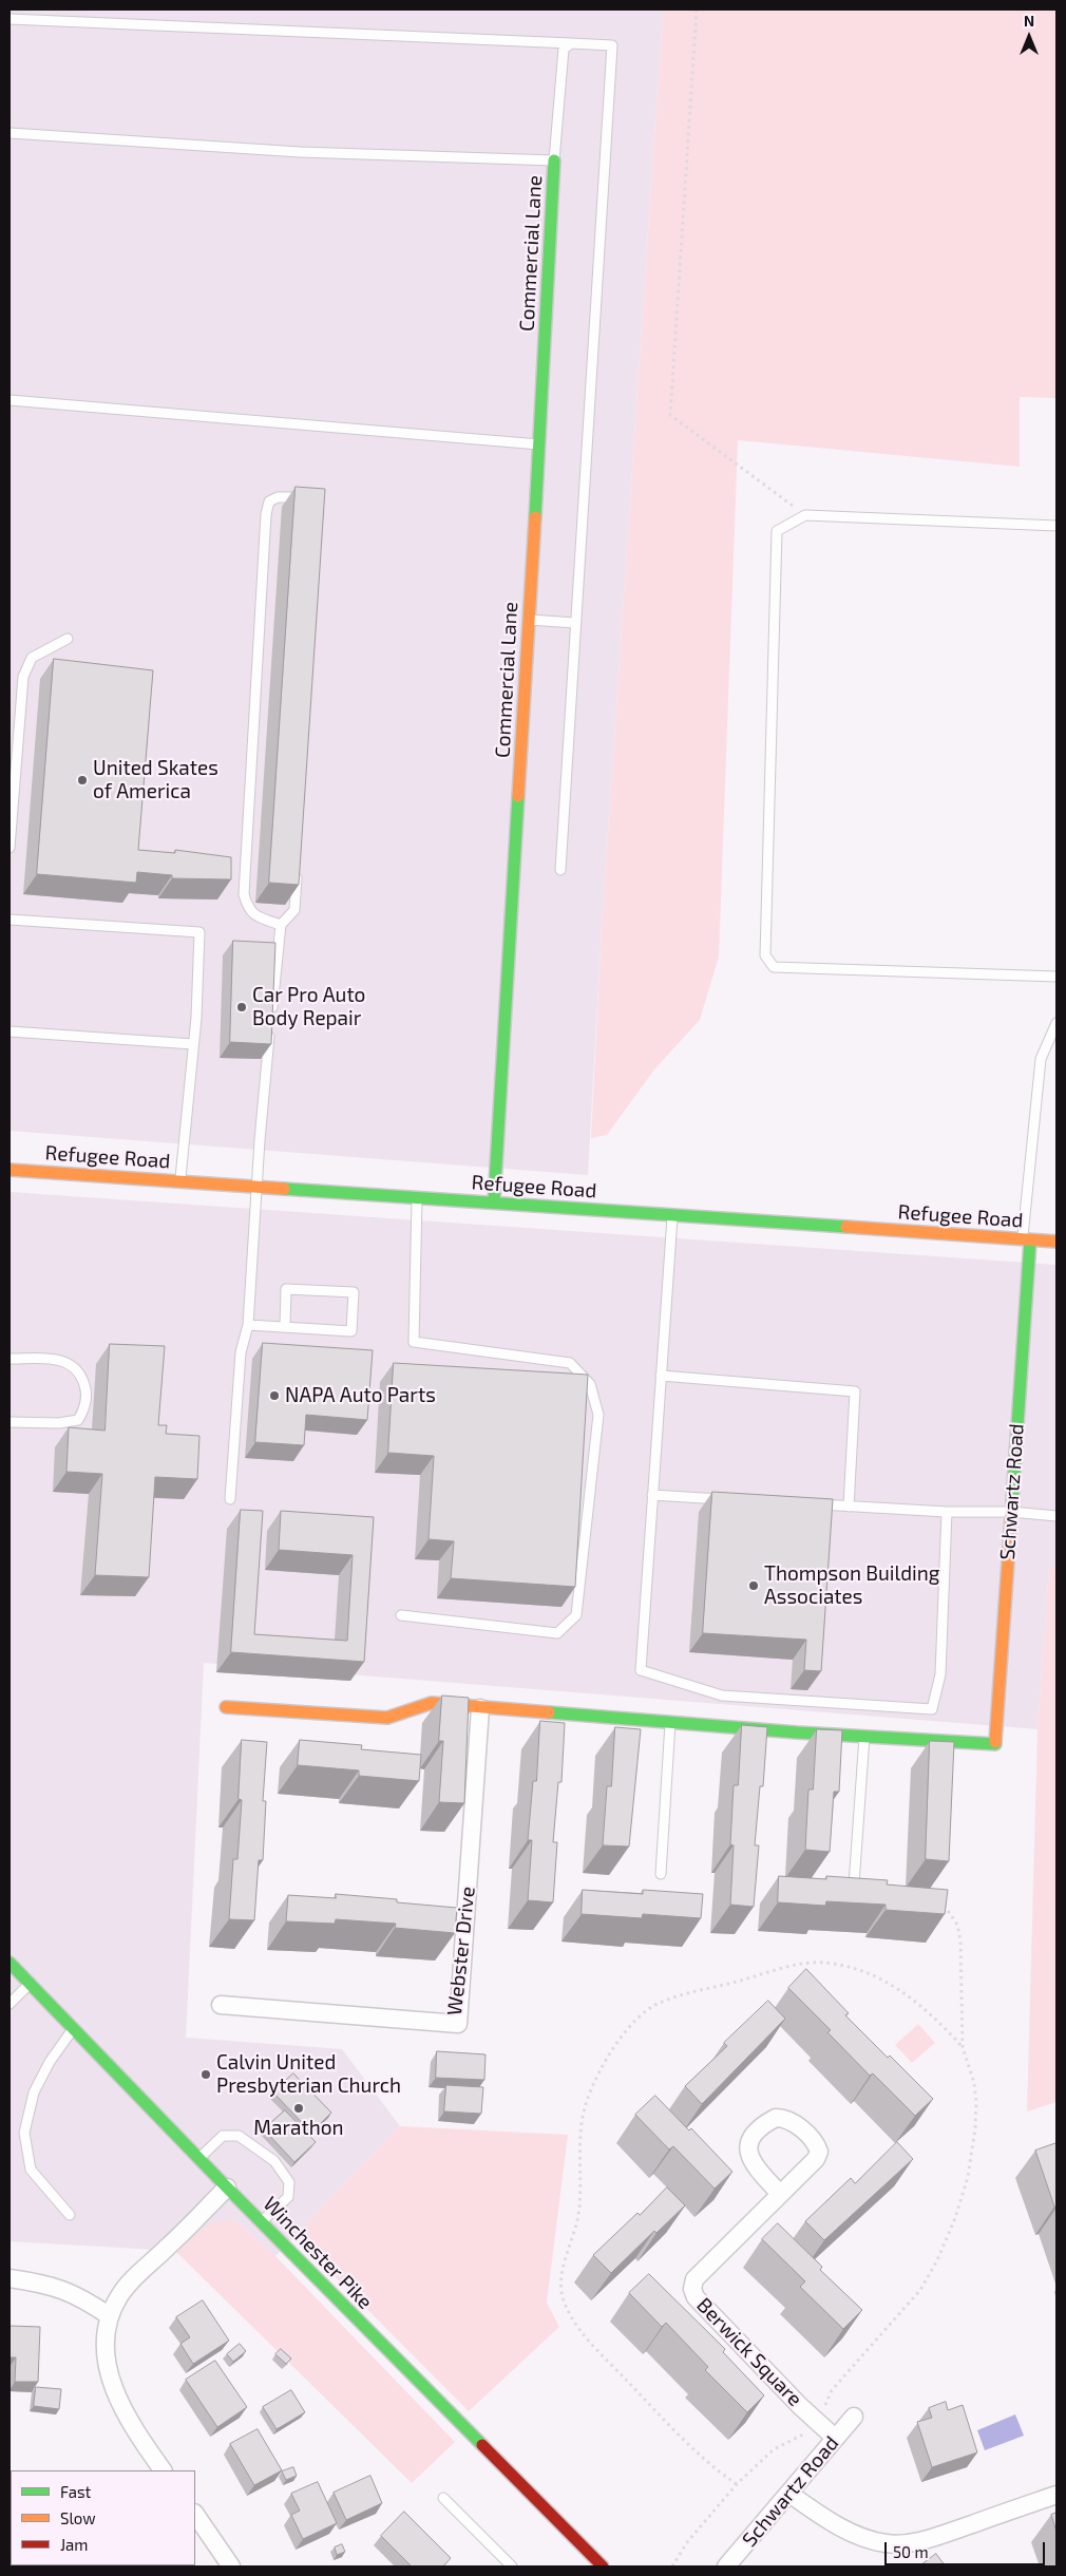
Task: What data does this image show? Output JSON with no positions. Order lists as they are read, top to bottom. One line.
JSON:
{"streets":{"street":["Commercial Lane","Refugee Road","Schwartz Road","Webster Drive","Winchester Pike","Berwick Square"]},"crossings":[["Commercial Lane","Refugee Road"],["Refugee Road","Schwartz Road"],["Schwartz Road","Berwick Square"]],"places":["United Skates of America","Car Pro Auto Body Repair","NAPA Auto Parts","Thompson Building Associates","Calvin United Presbyterian Church","Marathon"],"legend":["Fast","Slow","Jam"],"scale_bar":"50 m","north":"top"}
